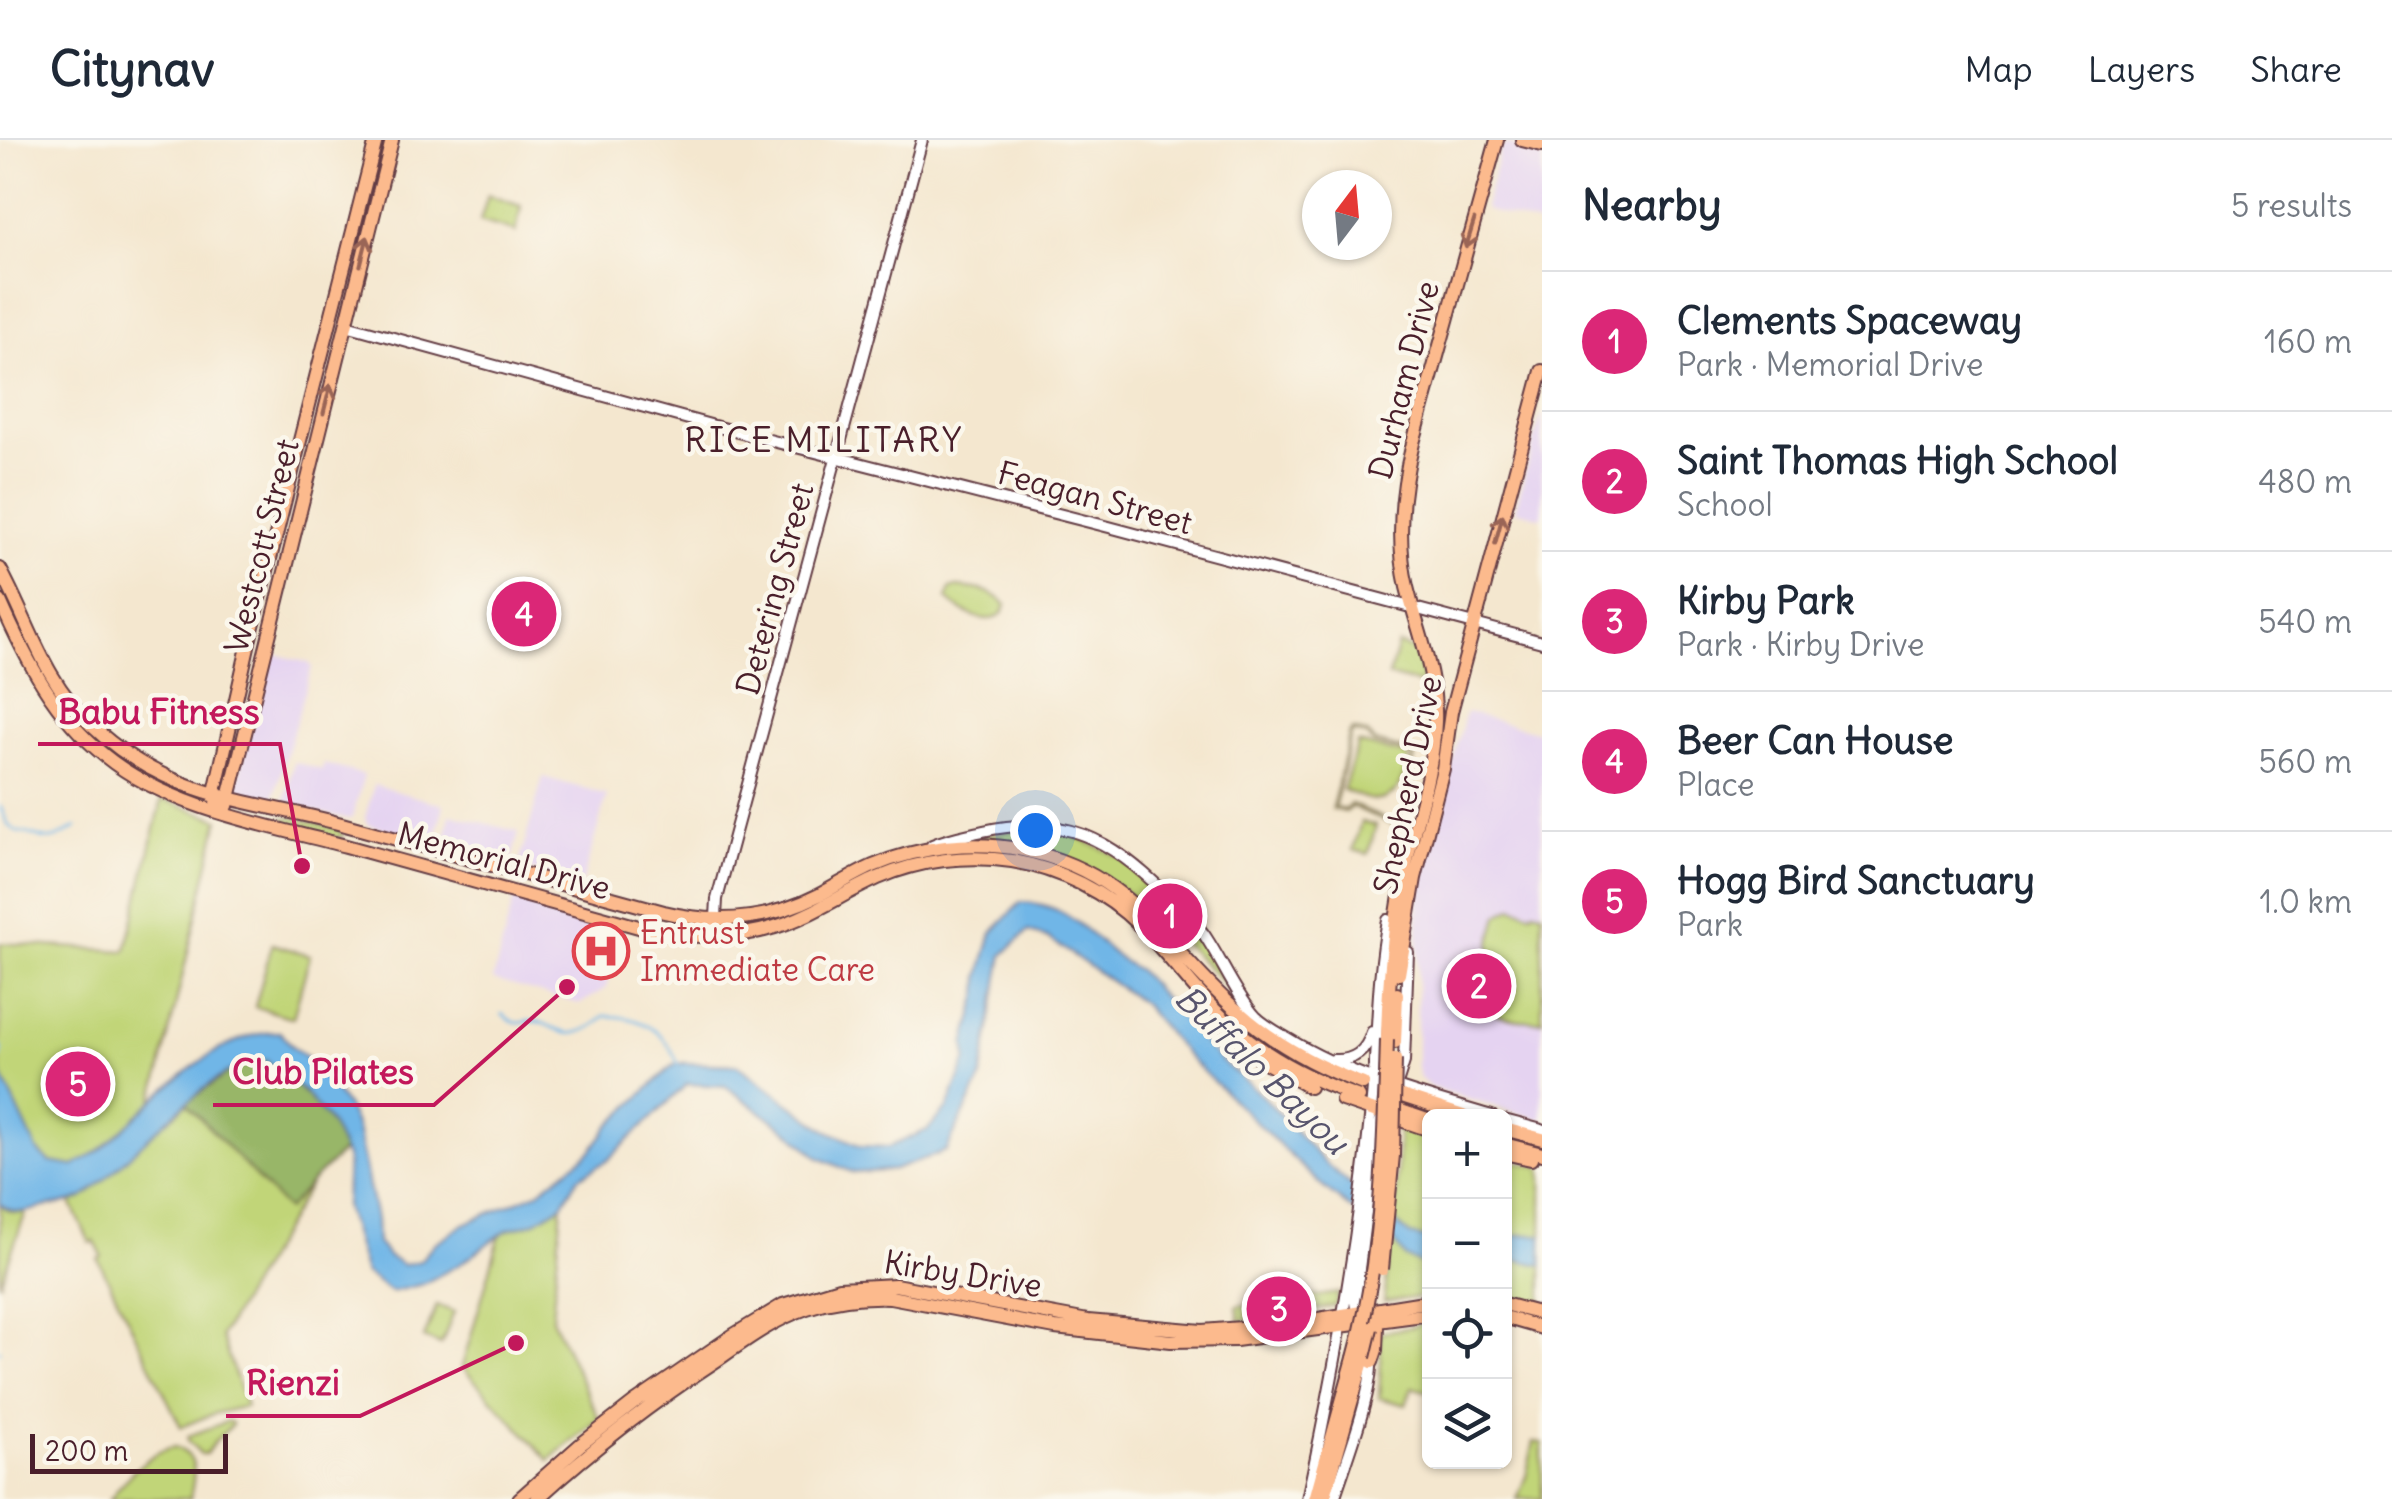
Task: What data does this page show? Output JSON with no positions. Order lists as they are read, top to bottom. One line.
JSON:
{"streets":{"main road":["Durham Drive","Westcott Street","Shepherd Drive","Memorial Drive","Kirby Drive"],"street":["Feagan Street","Detering Street"]},"crossings":[["Durham Drive","Feagan Street"],["Durham Drive","Shepherd Drive"],["Feagan Street","Westcott Street"],["Feagan Street","Detering Street"],["Feagan Street","Shepherd Drive"],["Westcott Street","Memorial Drive"],["Detering Street","Memorial Drive"]],"one_way":["Durham Drive"],"districts":["RICE MILITARY"],"water":["Buffalo Bayou"],"places":{"other":["Babu Fitness","Club Pilates","Rienzi"],"hospital":["Entrust Immediate Care"]},"scale_bar":"200 m","north":"top","page":{"header":"Citynav","nav":["Map","Layers","Share"],"heading":["Nearby","5 results"],"list":[{"mark":"1","name":"Clements Spaceway","note":"Park · Memorial Drive","value":"160 m"},{"mark":"2","name":"Saint Thomas High School","note":"School","value":"480 m"},{"mark":"3","name":"Kirby Park","note":"Park · Kirby Drive","value":"540 m"},{"mark":"4","name":"Beer Can House","note":"Place","value":"560 m"},{"mark":"5","name":"Hogg Bird Sanctuary","note":"Park","value":"1.0 km"}],"pins":["4","1","2","5","3"],"map_buttons":["+","−"],"scale":"200 m"}}
